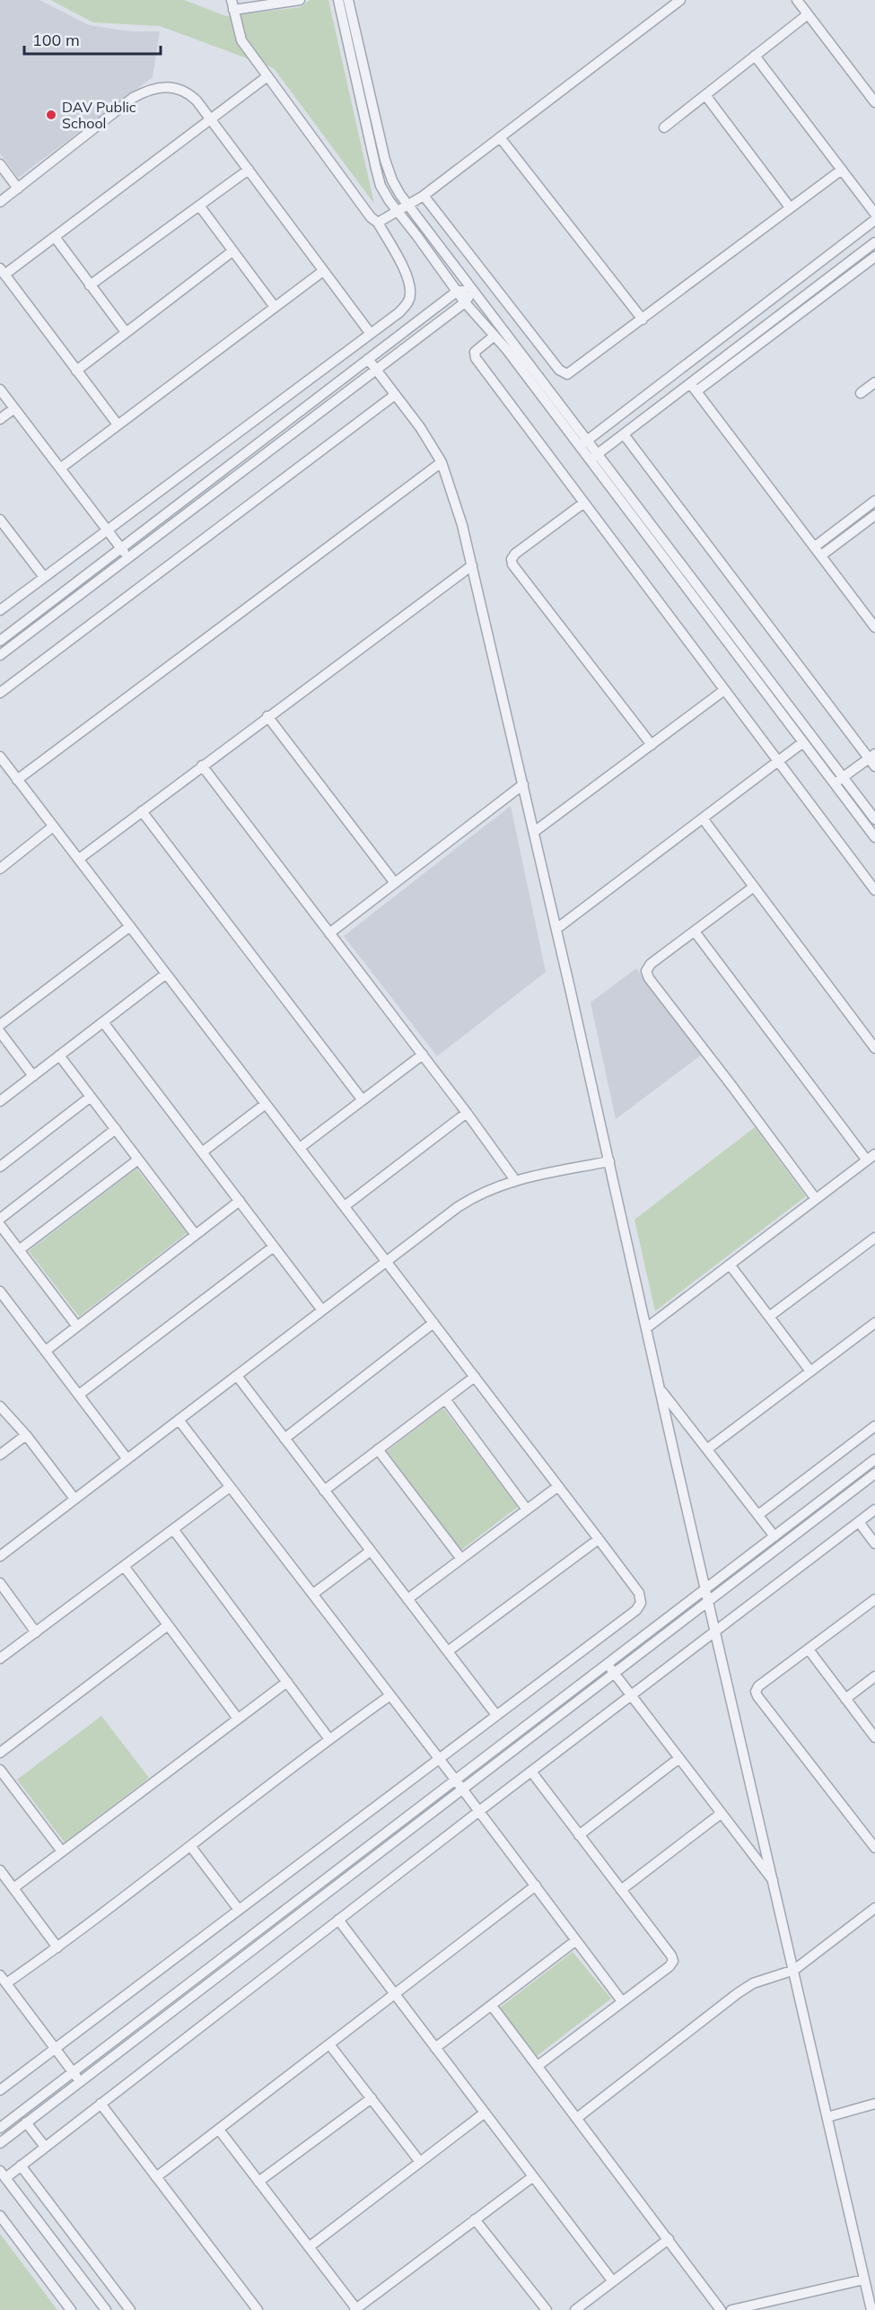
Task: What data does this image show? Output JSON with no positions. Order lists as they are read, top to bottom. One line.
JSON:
{"places":["DAV Public School"],"scale_bar":"100 m"}
